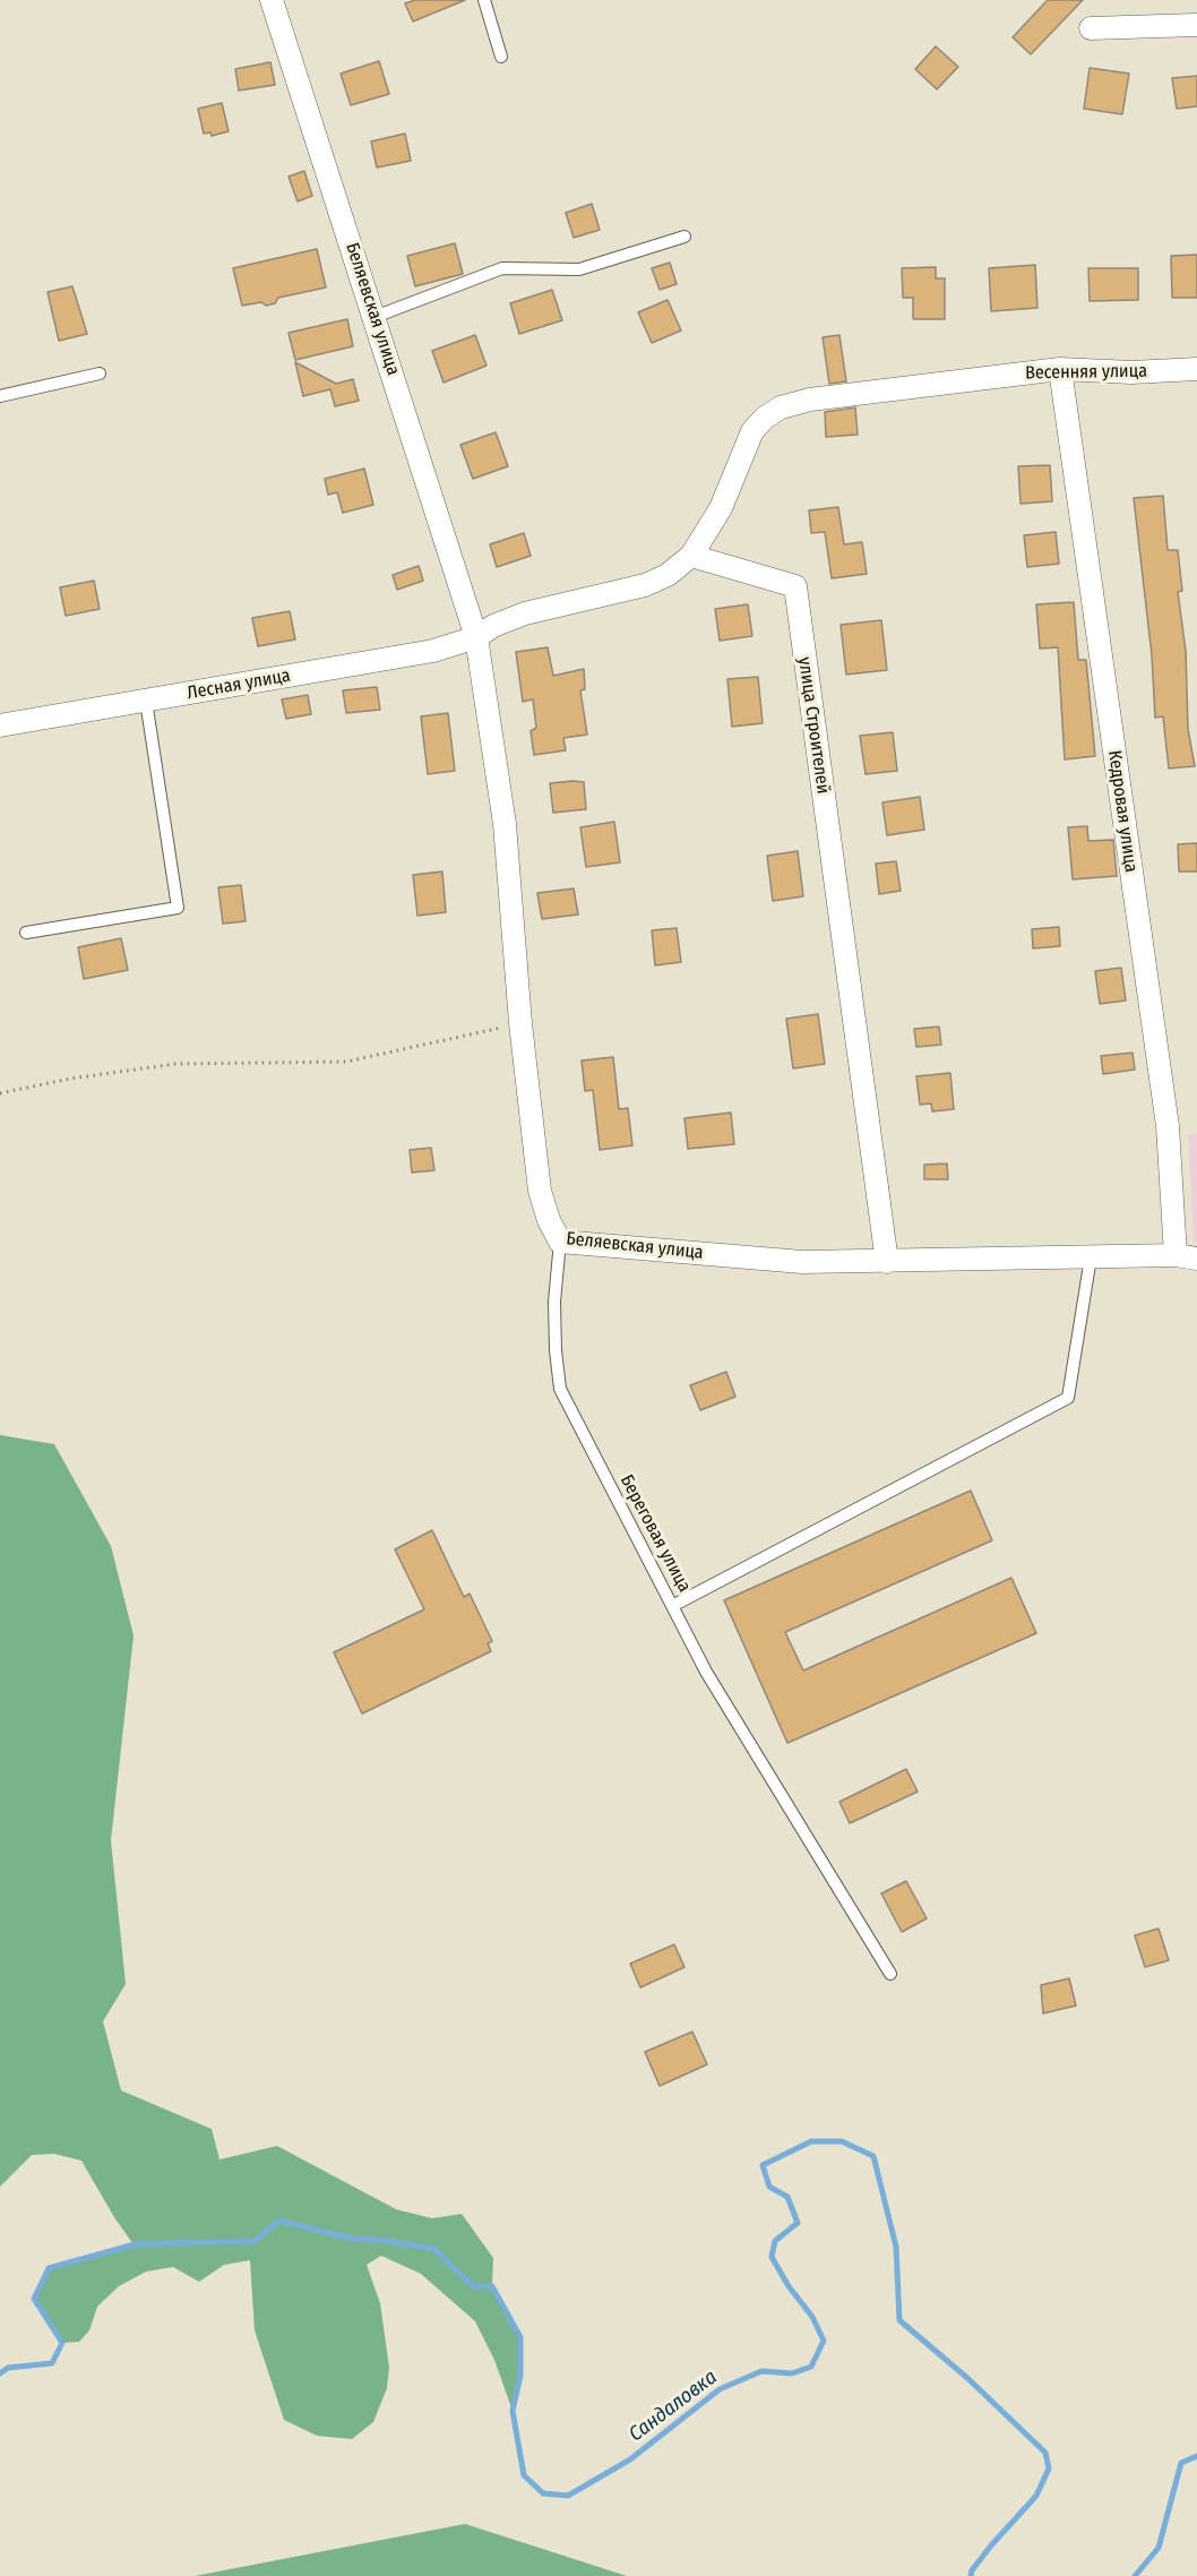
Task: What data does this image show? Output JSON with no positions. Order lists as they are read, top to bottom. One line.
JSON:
{"streets":{"street":["Беляевская улица","Весенняя улица","Лесная улица","улица Строителей","Кедровая улица"],"lane":["Береговая улица"]},"crossings":[["Беляевская улица","Лесная улица"],["Беляевская улица","улица Строителей"],["Беляевская улица","Кедровая улица"],["Беляевская улица","Береговая улица"],["Весенняя улица","Лесная улица"],["Весенняя улица","улица Строителей"],["Весенняя улица","Кедровая улица"],["Лесная улица","улица Строителей"]],"water":["Сандаловка"]}
